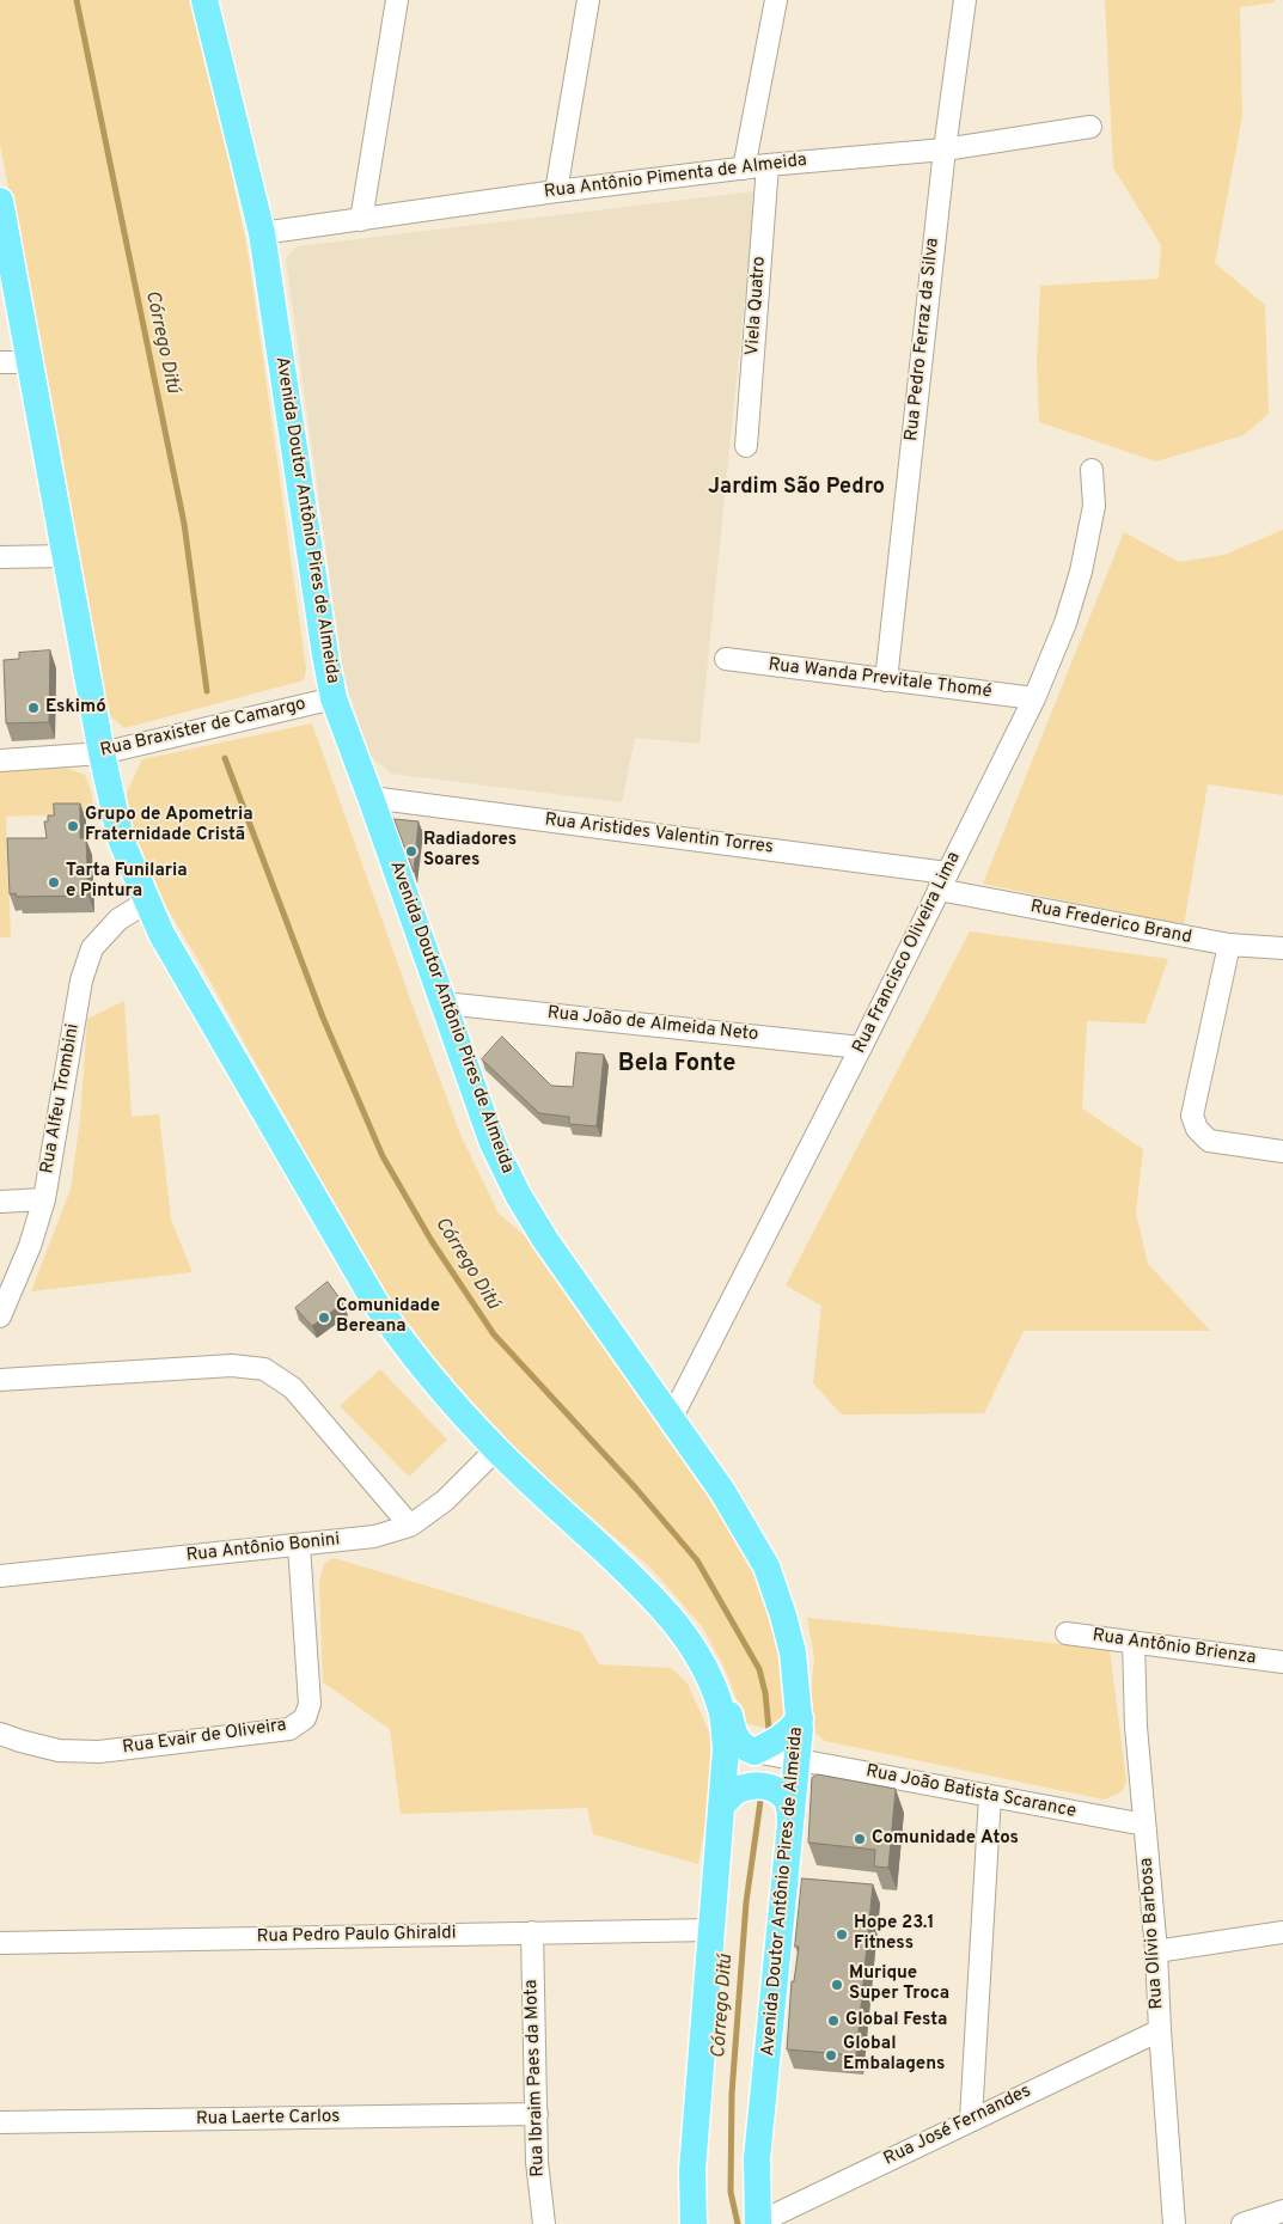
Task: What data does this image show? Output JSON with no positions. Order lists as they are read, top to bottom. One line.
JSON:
{"streets":{"main road":["Avenida Doutor Antônio Pires de Almeida"],"street":["Rua Antônio Pimenta de Almeida","Viela Quatro","Rua Pedro Ferraz da Silva","Rua Wanda Previtale Thomé","Rua Braxister de Camargo","Rua Aristides Valentin Torres","Rua Frederico Brand","Rua Francisco Oliveira Lima","Rua João de Almeida Neto","Rua Alfeu Trombini","Rua Antônio Bonini","Rua Antônio Brienza","Rua Evair de Oliveira","Rua João Batista Scarance","Rua Olívio Barbosa","Rua Pedro Paulo Ghiraldi","Rua Ibraim Paes da Mota","Rua Laerte Carlos","Rua José Fernandes"]},"crossings":[["Rua Antônio Pimenta de Almeida","Viela Quatro"],["Rua Antônio Pimenta de Almeida","Rua Pedro Ferraz da Silva"],["Rua Antônio Pimenta de Almeida","Avenida Doutor Antônio Pires de Almeida"],["Rua Pedro Ferraz da Silva","Rua Wanda Previtale Thomé"],["Avenida Doutor Antônio Pires de Almeida","Rua Braxister de Camargo"],["Avenida Doutor Antônio Pires de Almeida","Rua Aristides Valentin Torres"],["Avenida Doutor Antônio Pires de Almeida","Rua Francisco Oliveira Lima"],["Avenida Doutor Antônio Pires de Almeida","Rua João de Almeida Neto"],["Avenida Doutor Antônio Pires de Almeida","Rua João Batista Scarance"],["Avenida Doutor Antônio Pires de Almeida","Rua José Fernandes"],["Rua Wanda Previtale Thomé","Rua Francisco Oliveira Lima"],["Rua Aristides Valentin Torres","Rua Frederico Brand"],["Rua Aristides Valentin Torres","Rua Francisco Oliveira Lima"],["Rua Frederico Brand","Rua Francisco Oliveira Lima"],["Rua Francisco Oliveira Lima","Rua João de Almeida Neto"],["Rua Antônio Bonini","Rua Evair de Oliveira"],["Rua Antônio Brienza","Rua Olívio Barbosa"],["Rua João Batista Scarance","Rua Olívio Barbosa"],["Rua Olívio Barbosa","Rua José Fernandes"],["Rua Pedro Paulo Ghiraldi","Rua Ibraim Paes da Mota"],["Rua Ibraim Paes da Mota","Rua Laerte Carlos"]],"districts":["Jardim São Pedro","Bela Fonte"],"water":["Córrego Ditú"],"places":["Eskimó","Grupo de Apometria Fraternidade Cristã","Radiadores Soares","Tarta Funilaria e Pintura","Comunidade Bereana","Comunidade Atos","Hope 23.1 Fitness","Murique Super Troca","Global Festa","Global Embalagens"]}
